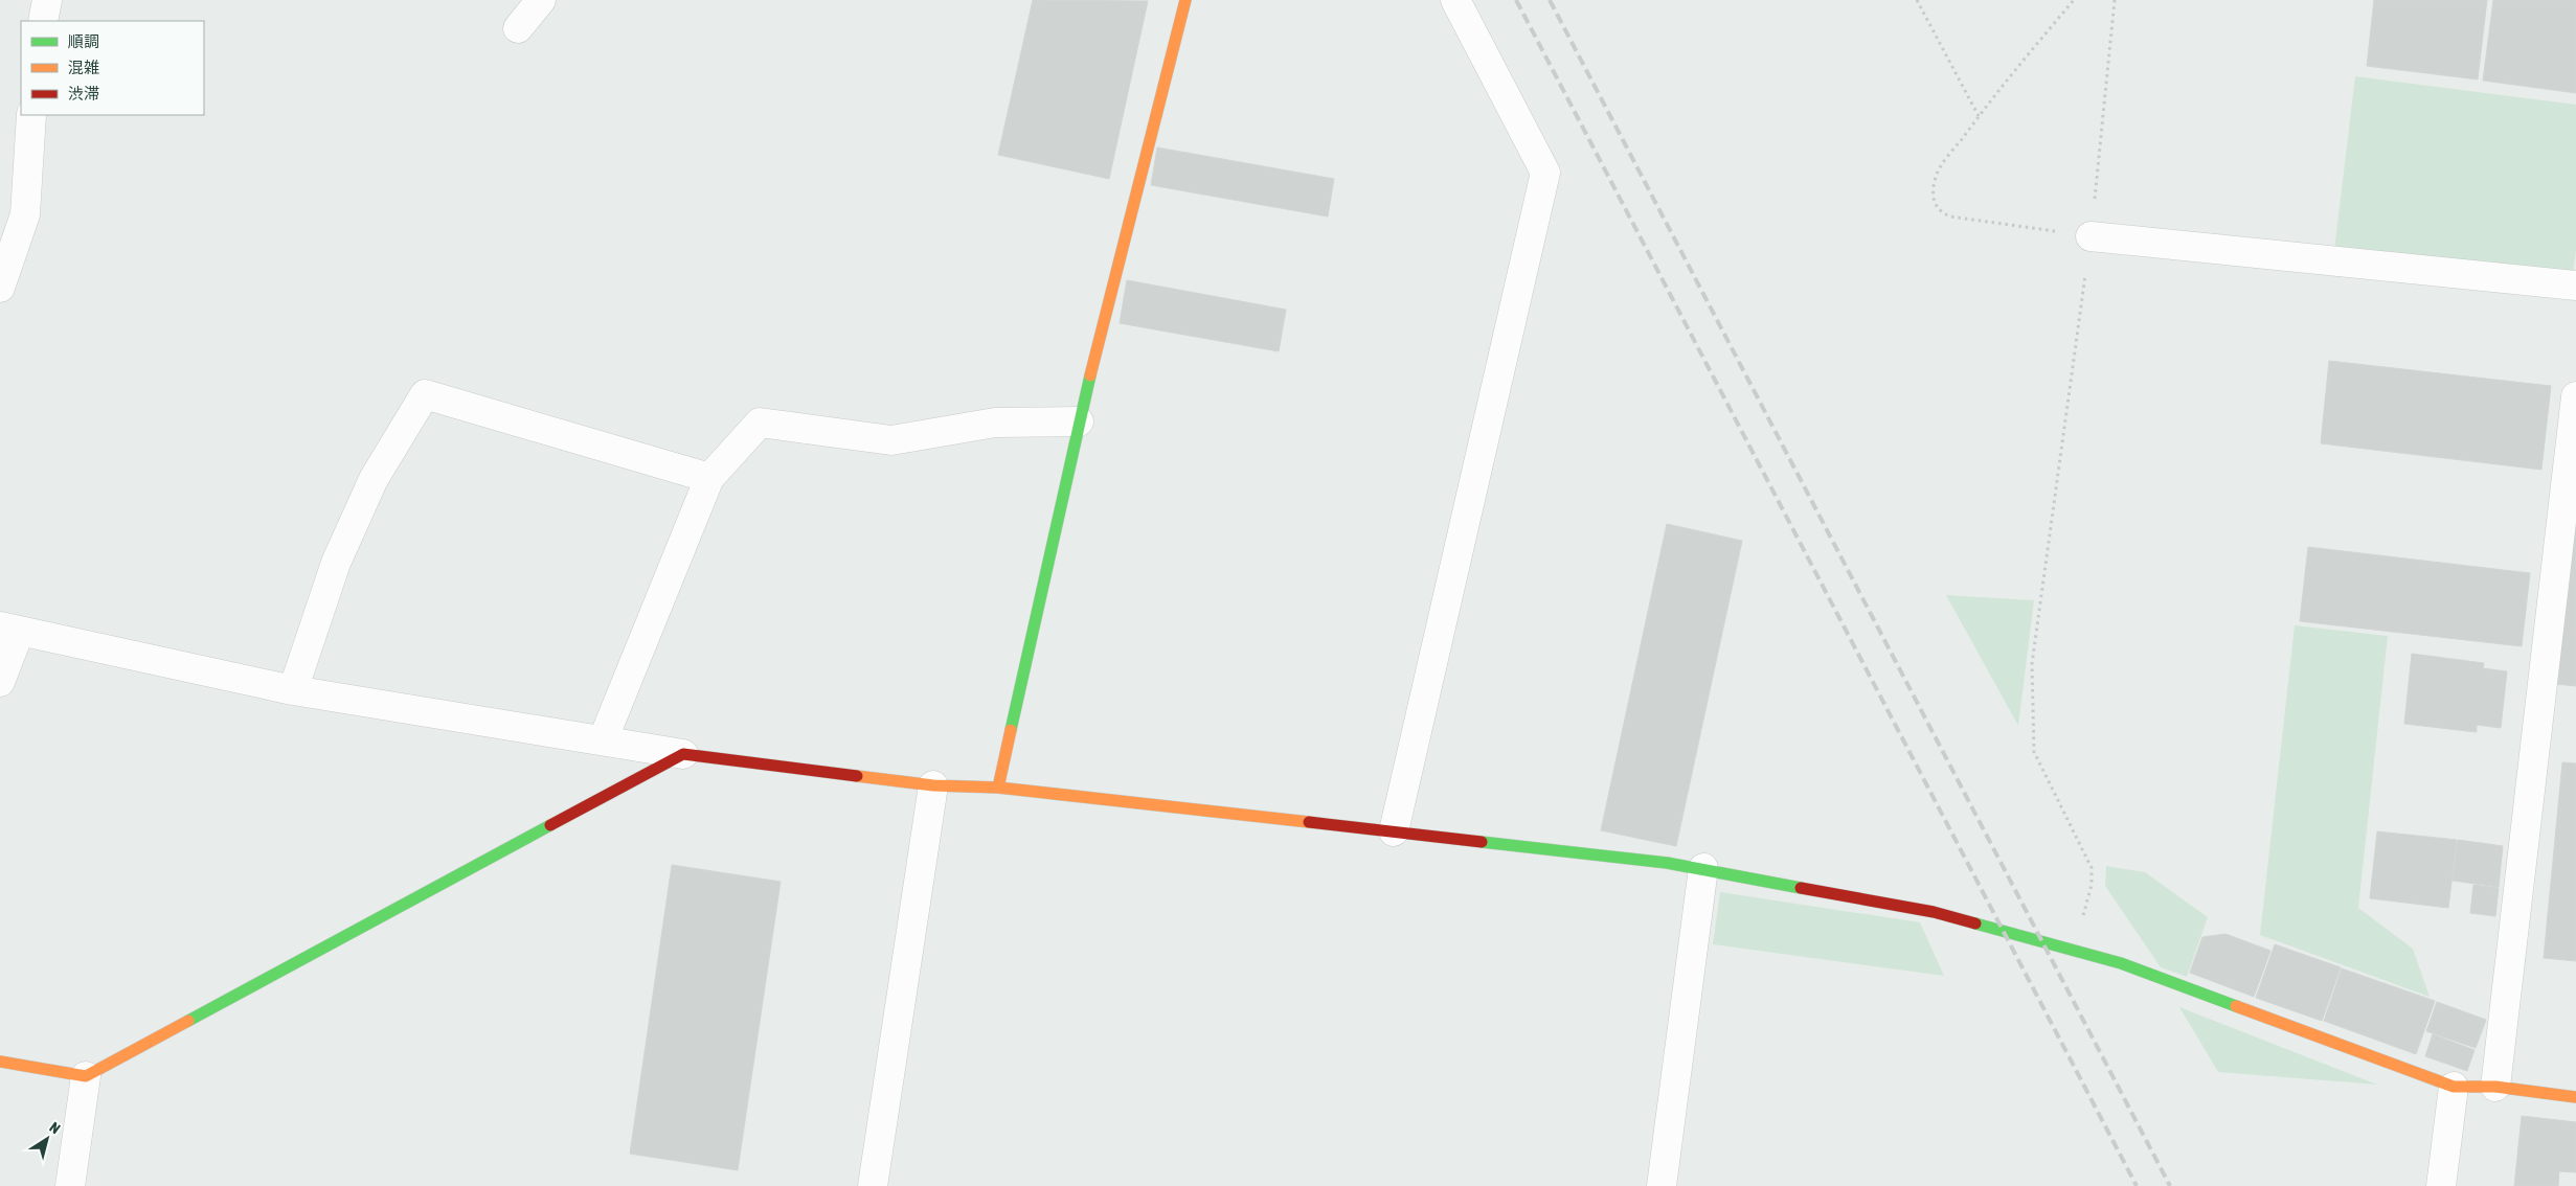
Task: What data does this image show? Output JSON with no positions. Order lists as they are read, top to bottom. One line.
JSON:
{"legend":["順調","混雑","渋滞"],"north":"top right"}
